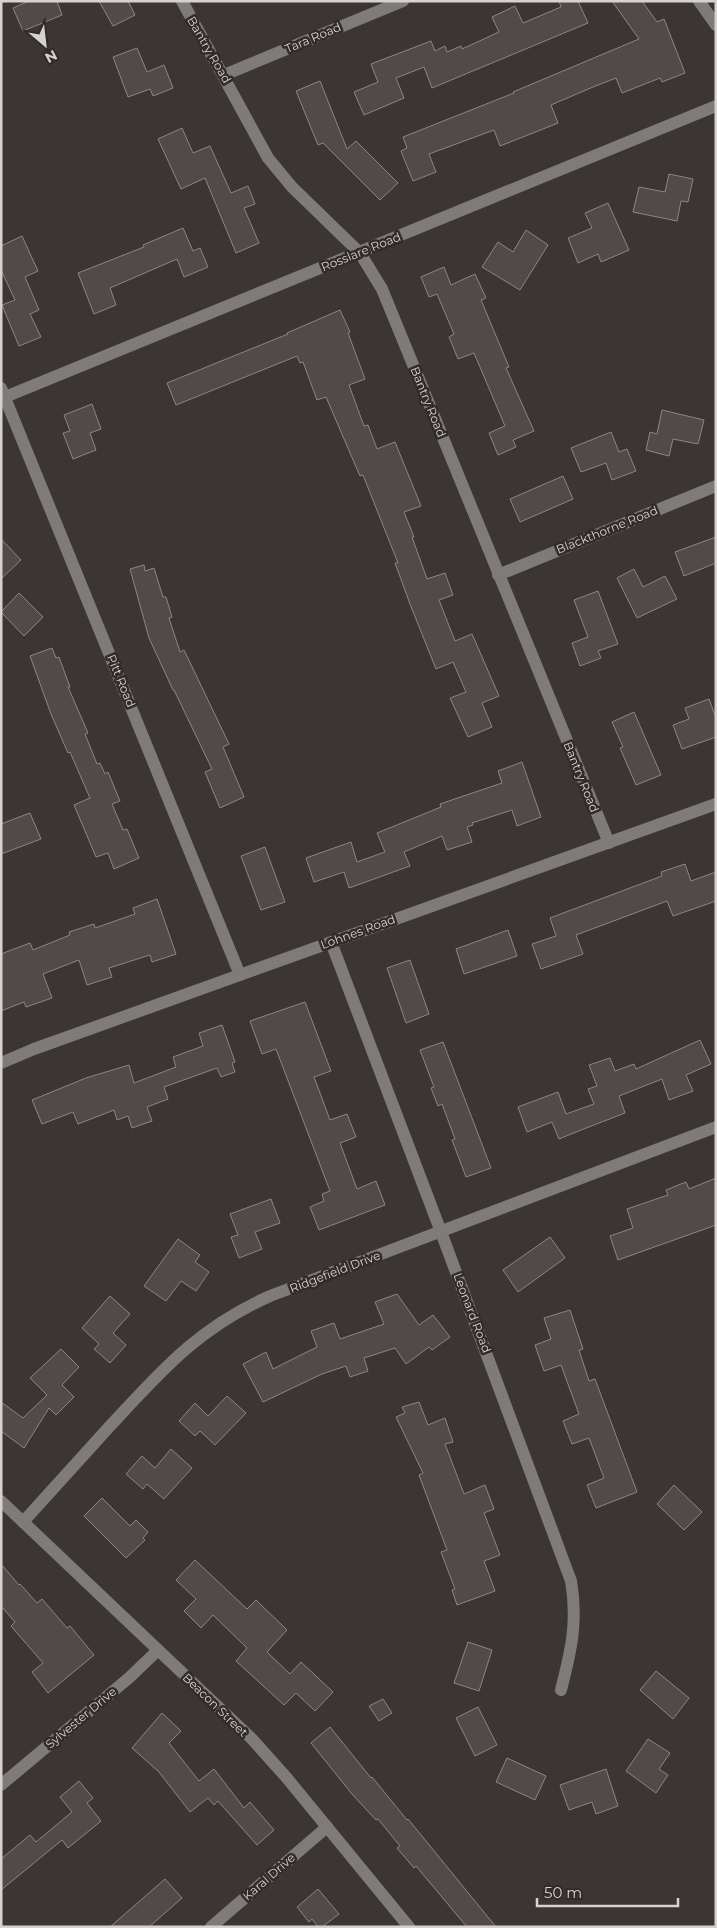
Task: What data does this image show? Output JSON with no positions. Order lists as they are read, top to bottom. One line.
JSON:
{"streets":{"street":["Tara Road","Bantry Road","Rosslare Road","Blackthorne Road","Pitt Road","Lohnes Road","Ridgefield Drive","Leonard Road","Beacon Street","Sylvester Drive","Karal Drive"]},"crossings":[["Tara Road","Bantry Road"],["Bantry Road","Rosslare Road"],["Bantry Road","Blackthorne Road"],["Bantry Road","Lohnes Road"],["Rosslare Road","Pitt Road"],["Pitt Road","Lohnes Road"],["Lohnes Road","Leonard Road"],["Ridgefield Drive","Leonard Road"],["Ridgefield Drive","Beacon Street"],["Beacon Street","Sylvester Drive"],["Beacon Street","Karal Drive"]],"scale_bar":"50 m","north":"bottom right"}
